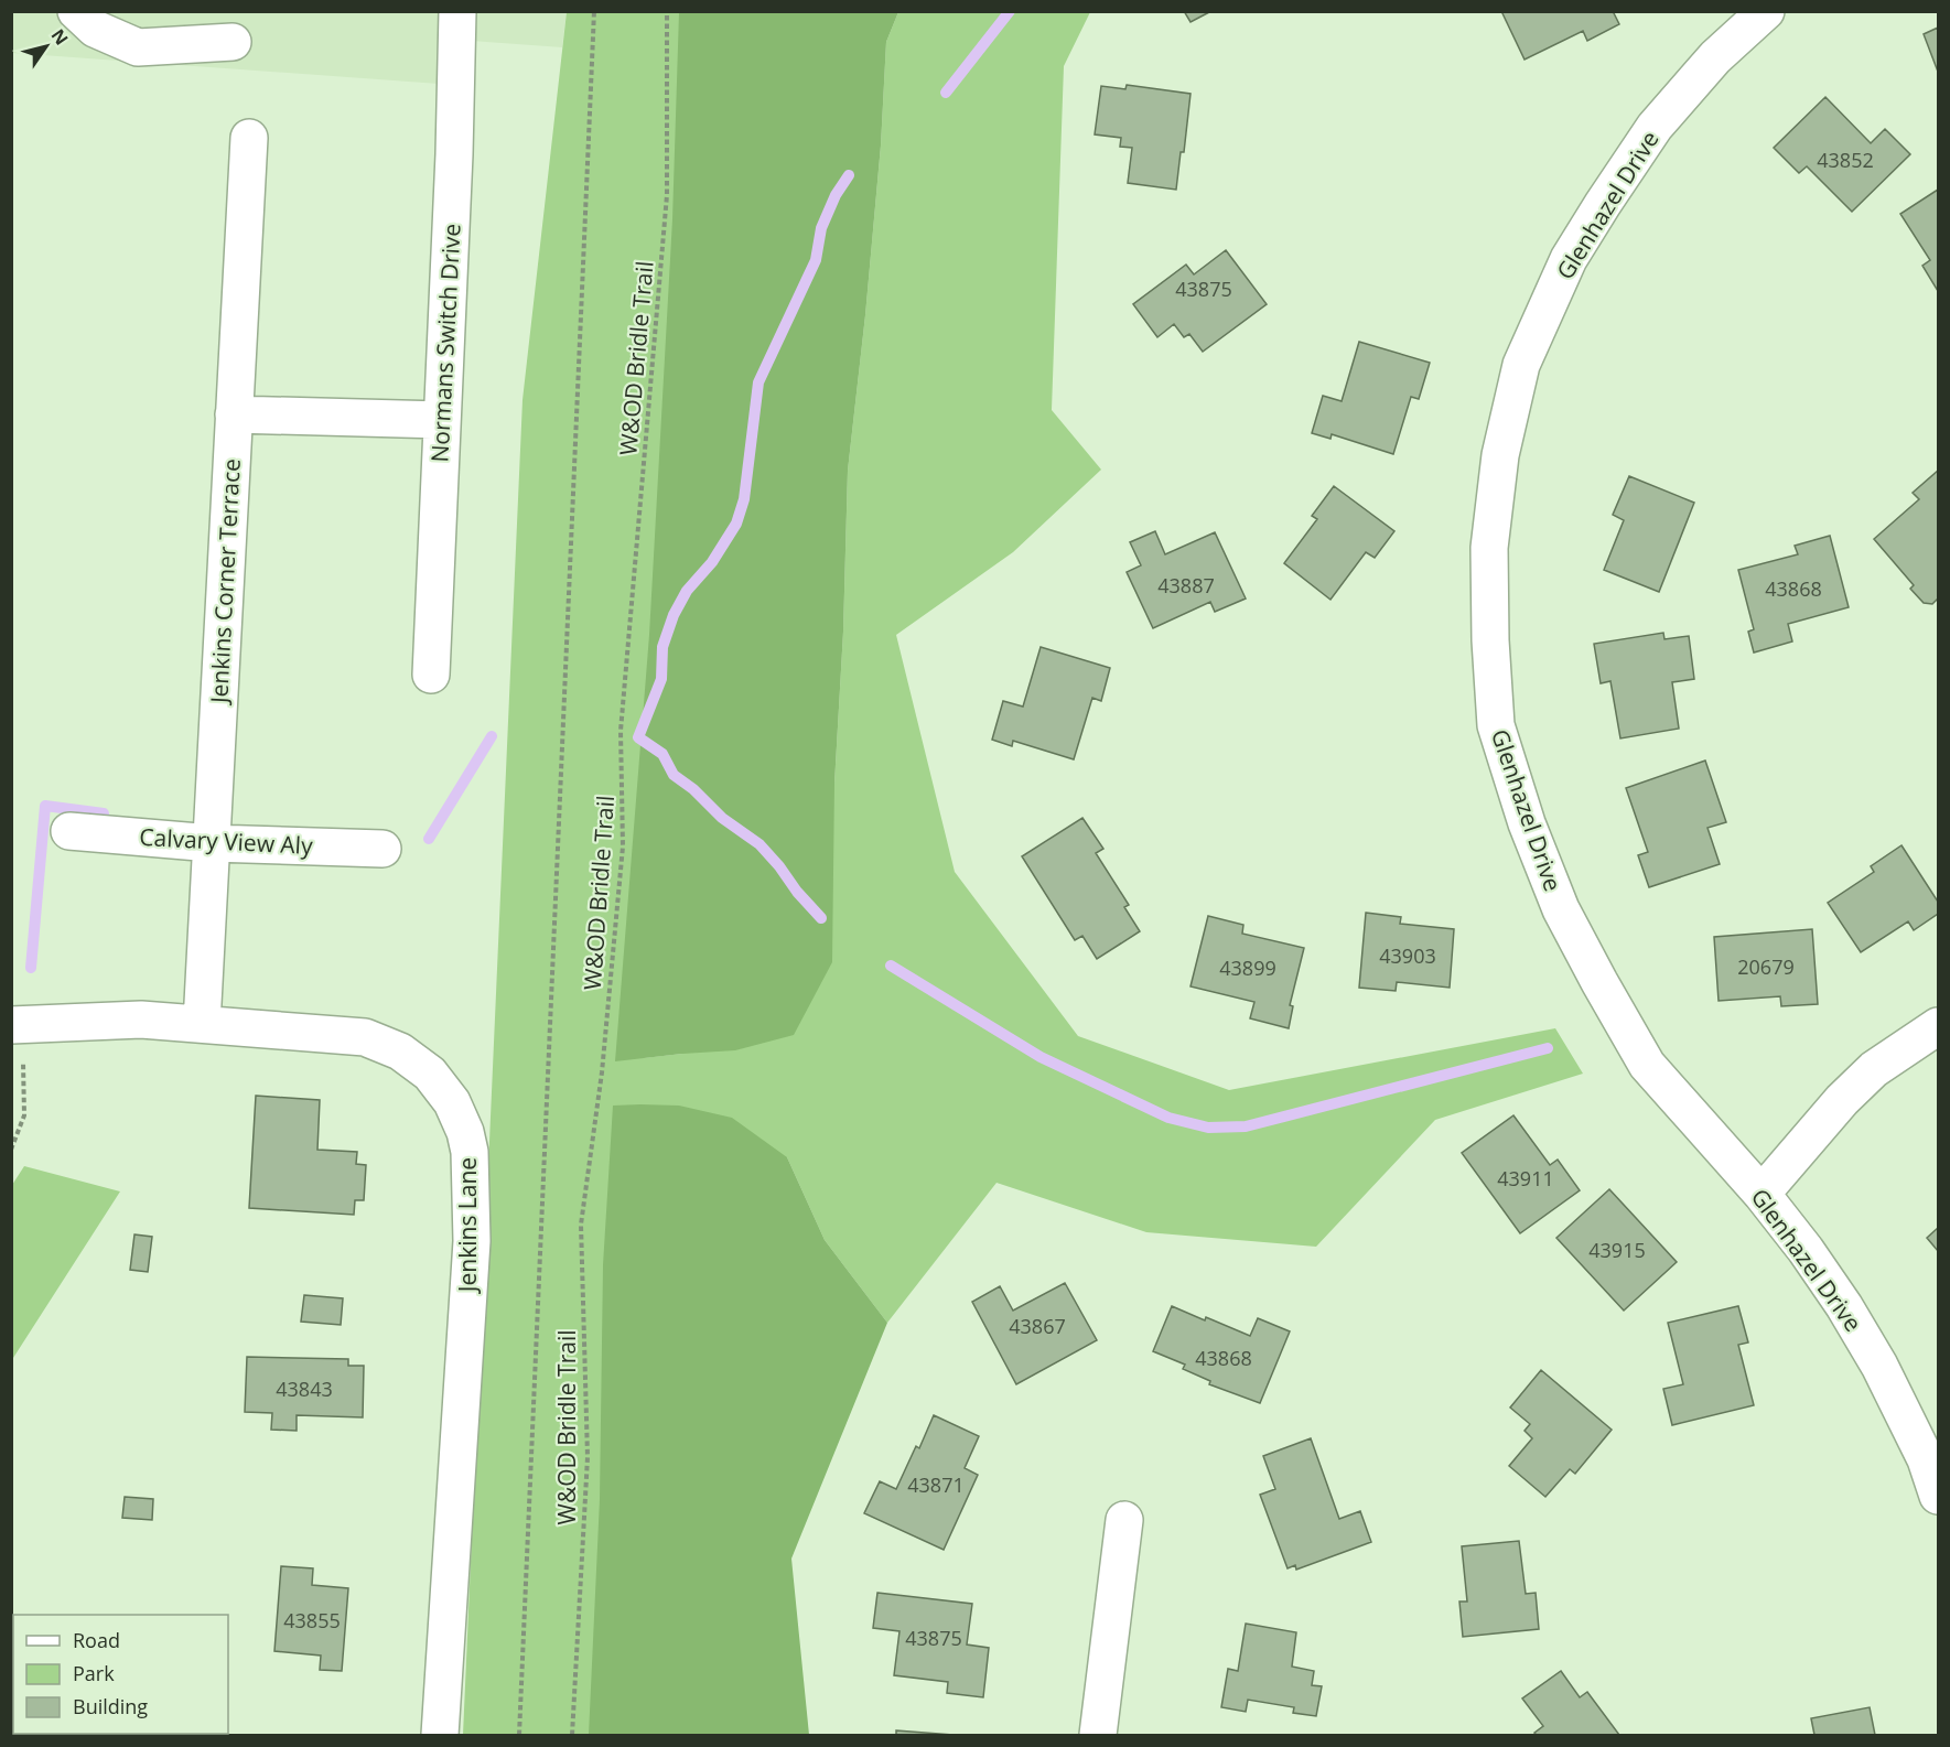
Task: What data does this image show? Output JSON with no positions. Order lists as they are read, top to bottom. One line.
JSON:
{"streets":{"street":["Glenhazel Drive","Normans Switch Drive","Jenkins Corner Terrace","Calvary View Aly","Jenkins Lane"],"path":["W&OD Bridle Trail"]},"crossings":[["Jenkins Corner Terrace","Calvary View Aly"],["Jenkins Corner Terrace","Jenkins Lane"]],"house_numbers":["43852","43875","43887","43868","43903","20679","43899","43911","43915","43867","43868","43843","43871","43855","43875"],"legend":["Road","Park","Building"],"north":"top right"}
